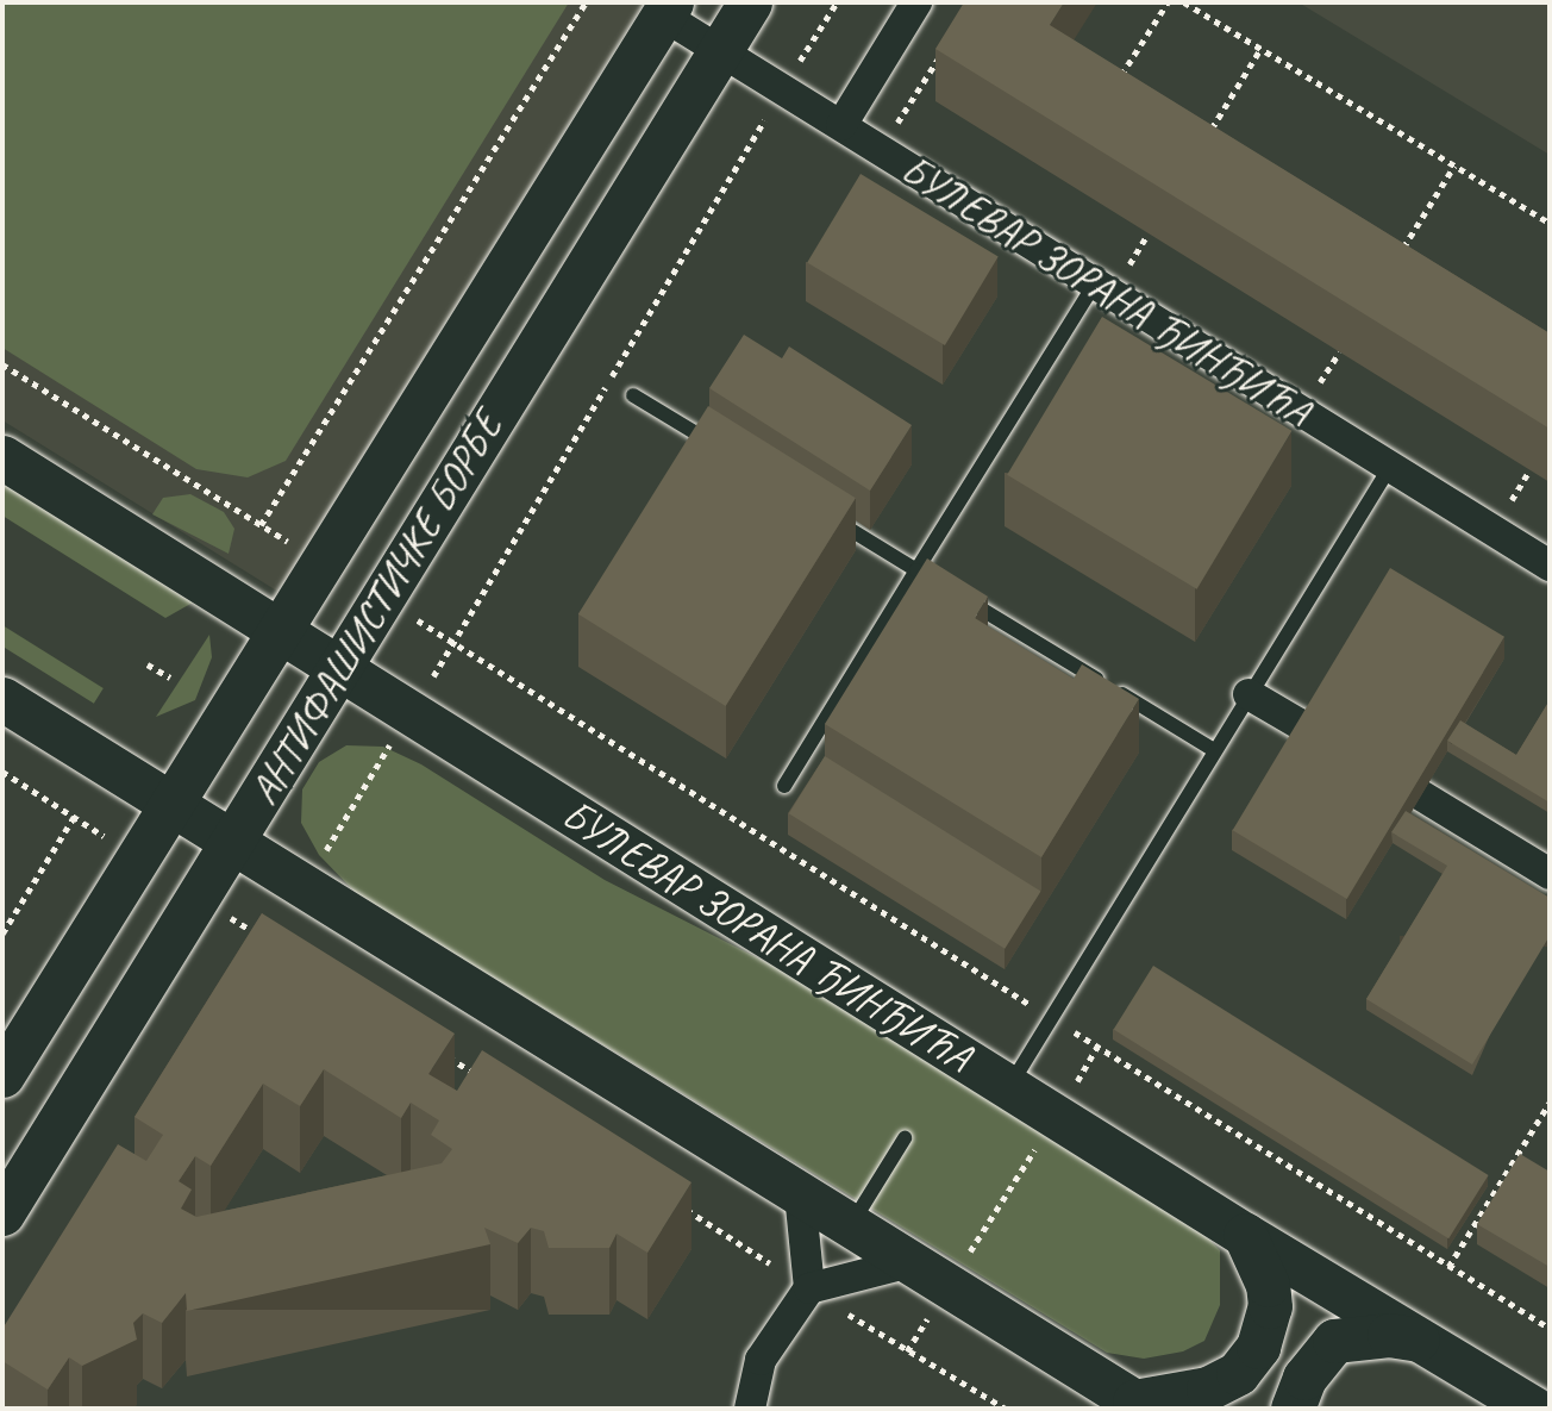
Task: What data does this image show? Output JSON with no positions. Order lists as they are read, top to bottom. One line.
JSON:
{"streets":{"street":["БУЛЕВАР ЗОРАНА ЂИНЂИЋА","АНТИФАШИСТИЧКЕ БОРБЕ"]},"crossings":[["БУЛЕВАР ЗОРАНА ЂИНЂИЋА","АНТИФАШИСТИЧКЕ БОРБЕ"]]}
